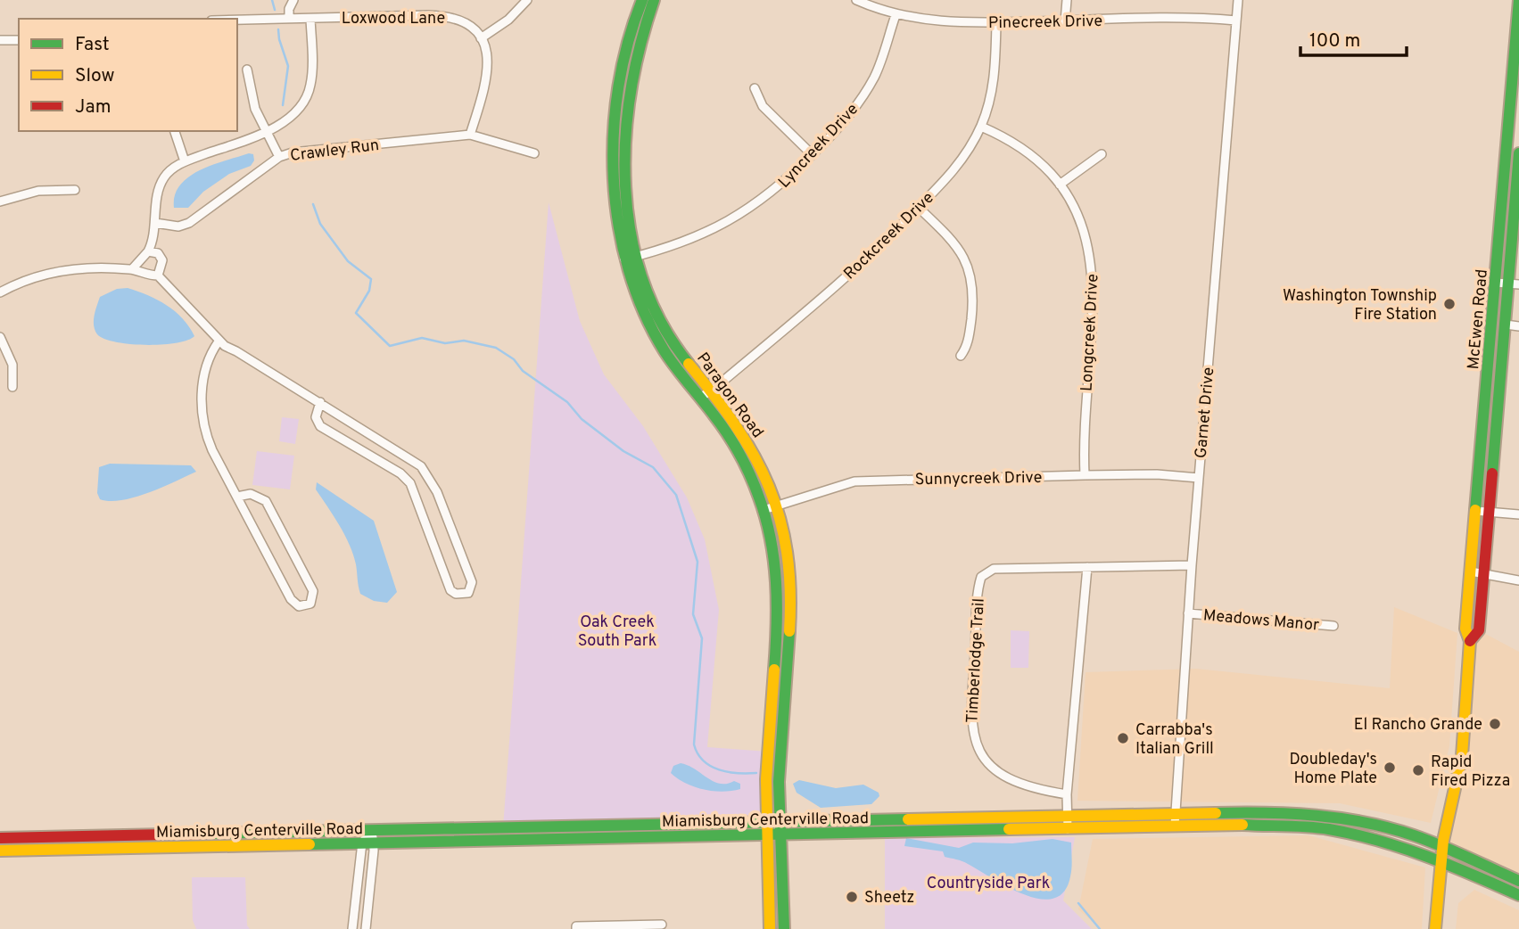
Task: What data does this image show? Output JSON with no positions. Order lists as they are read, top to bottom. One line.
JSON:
{"streets":{"street":["Loxwood Lane","Pinecreek Drive","Lyncreek Drive","Crawley Run","Rockcreek Drive","McEwen Road","Longcreek Drive","Paragon Road","Garnet Drive","Sunnycreek Drive","Meadows Manor","Timberlodge Trail","Miamisburg Centerville Road"]},"crossings":[["Pinecreek Drive","Lyncreek Drive"],["Pinecreek Drive","Rockcreek Drive"],["Pinecreek Drive","Garnet Drive"],["Lyncreek Drive","Paragon Road"],["Rockcreek Drive","Longcreek Drive"],["Rockcreek Drive","Paragon Road"],["McEwen Road","Miamisburg Centerville Road"],["Longcreek Drive","Sunnycreek Drive"],["Paragon Road","Sunnycreek Drive"],["Paragon Road","Miamisburg Centerville Road"],["Garnet Drive","Sunnycreek Drive"],["Garnet Drive","Meadows Manor"],["Garnet Drive","Timberlodge Trail"],["Garnet Drive","Miamisburg Centerville Road"]],"parks":["Oak Creek South Park","Countryside Park"],"places":["Washington Township Fire Station","El Rancho Grande","Carrabba's Italian Grill","Doubleday's Home Plate","Rapid Fired Pizza","Sheetz"],"legend":["Fast","Slow","Jam"],"scale_bar":"100 m"}
